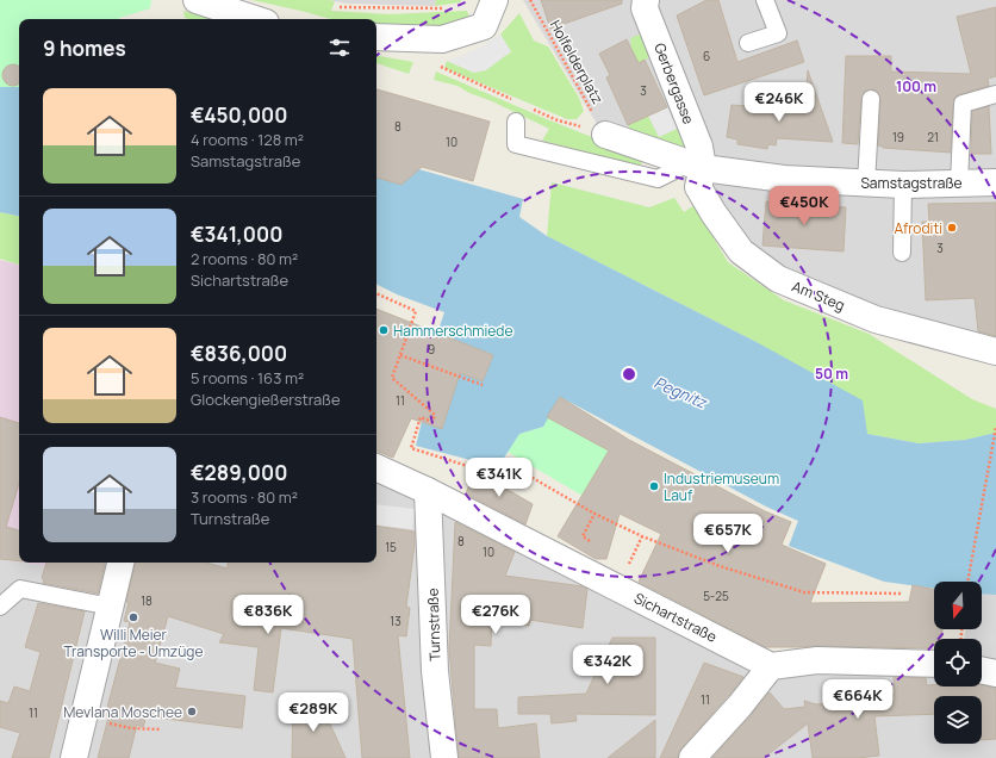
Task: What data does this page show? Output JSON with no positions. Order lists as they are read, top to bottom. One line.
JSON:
{"streets":{"street":["Gerbergasse","Samstagstraße","Am Steg","Sichartstraße","Turnstraße"],"path":["Holfelderplatz"]},"crossings":[["Holfelderplatz","Samstagstraße"],["Gerbergasse","Samstagstraße"],["Gerbergasse","Am Steg"],["Samstagstraße","Am Steg"],["Sichartstraße","Turnstraße"]],"water":["Pegnitz"],"places":["Afroditi","Hammerschmiede","Industriemuseum Lauf","Willi Meier Transporte - Umzüge","Mevlana Moschee"],"house_numbers":["6","3","8","19","21","10","3","9","11","8","15","10","5-25","18","13","11","11"],"north":"bottom","page":{"heading":"9 homes","list":[{"name":"€450,000","note":"4 rooms · 128 m² · Samstagstraße"},{"name":"€341,000","note":"2 rooms · 80 m² · Sichartstraße"},{"name":"€836,000","note":"5 rooms · 163 m² · Glockengießerstraße"},{"name":"€289,000","note":"3 rooms · 80 m² · Turnstraße"}],"price":["€246K","€450K","€341K","€657K","€836K","€276K","€342K","€664K","€289K"]},"rings":["100 m","50 m"]}
